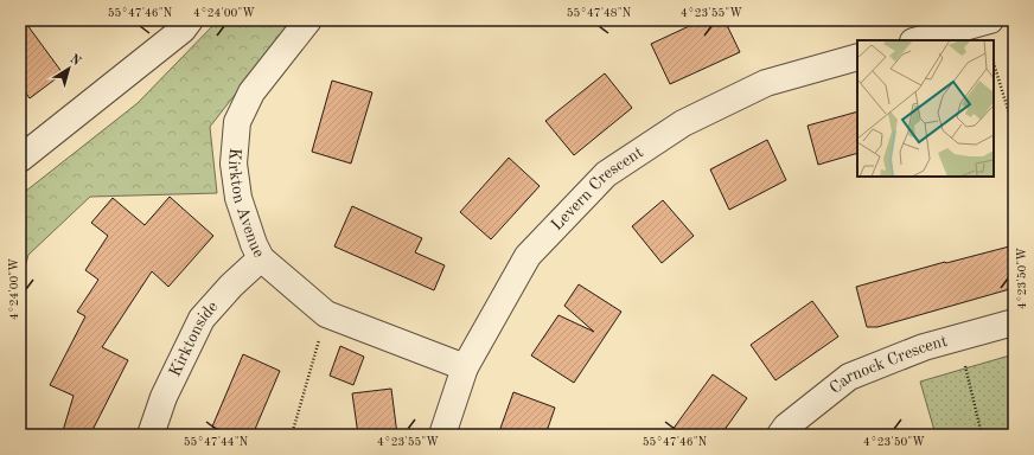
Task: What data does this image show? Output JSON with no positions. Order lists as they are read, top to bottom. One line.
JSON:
{"streets":{"street":["Levern Crescent","Kirkton Avenue","Kirktonside","Carnock Crescent"]},"crossings":[["Levern Crescent","Kirkton Avenue"],["Kirkton Avenue","Kirktonside"]],"north":"top right","coordinates":["55°47'46\"N","4°24'00\"W","55°47'48\"N","4°23'55\"W","4°23'50\"W","55°47'44\"N"]}
